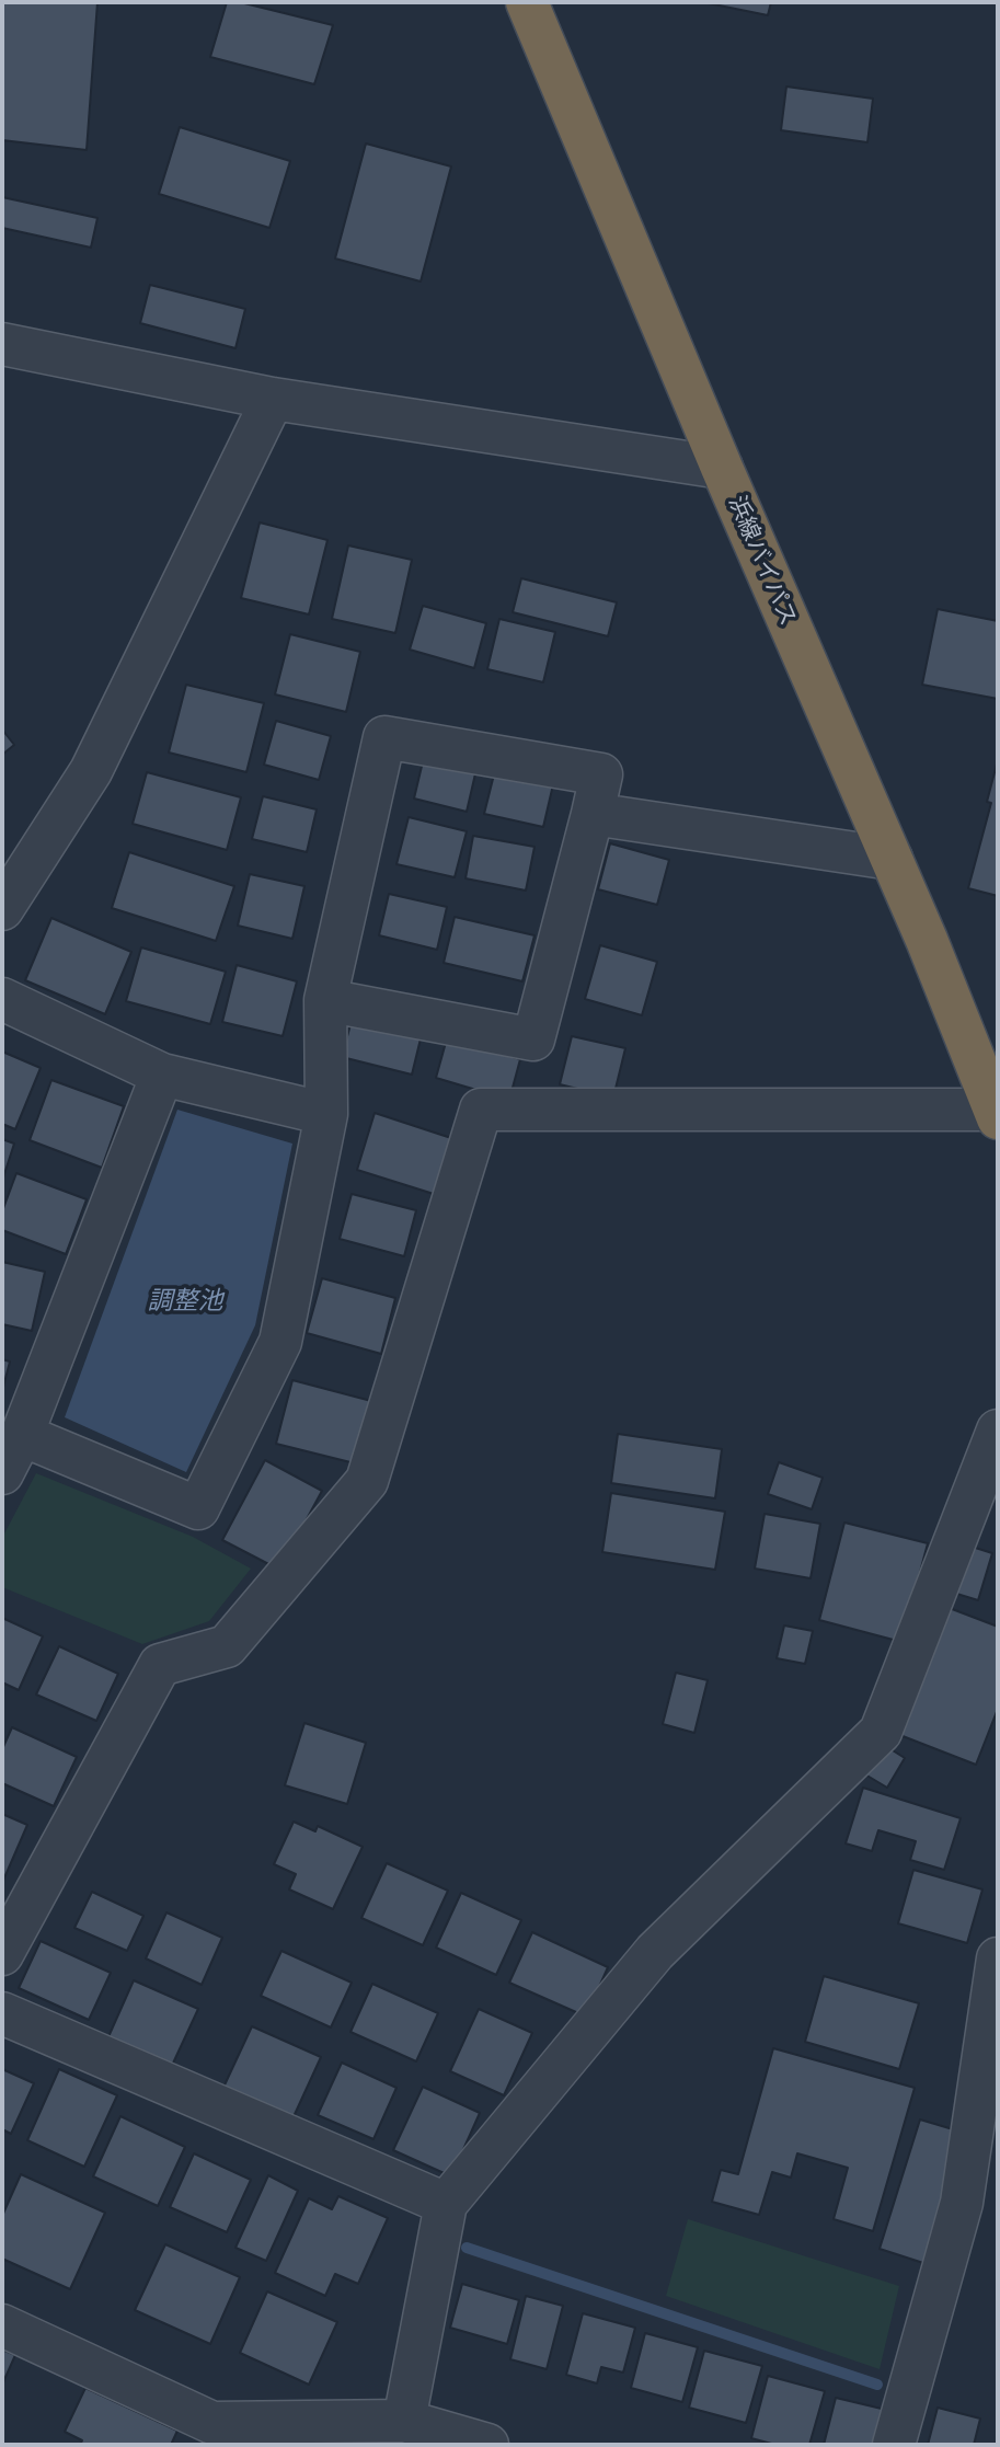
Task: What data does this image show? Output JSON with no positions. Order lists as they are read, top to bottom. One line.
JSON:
{"streets":{"highway":["浜線バイパス"]},"water":["調整池"]}
